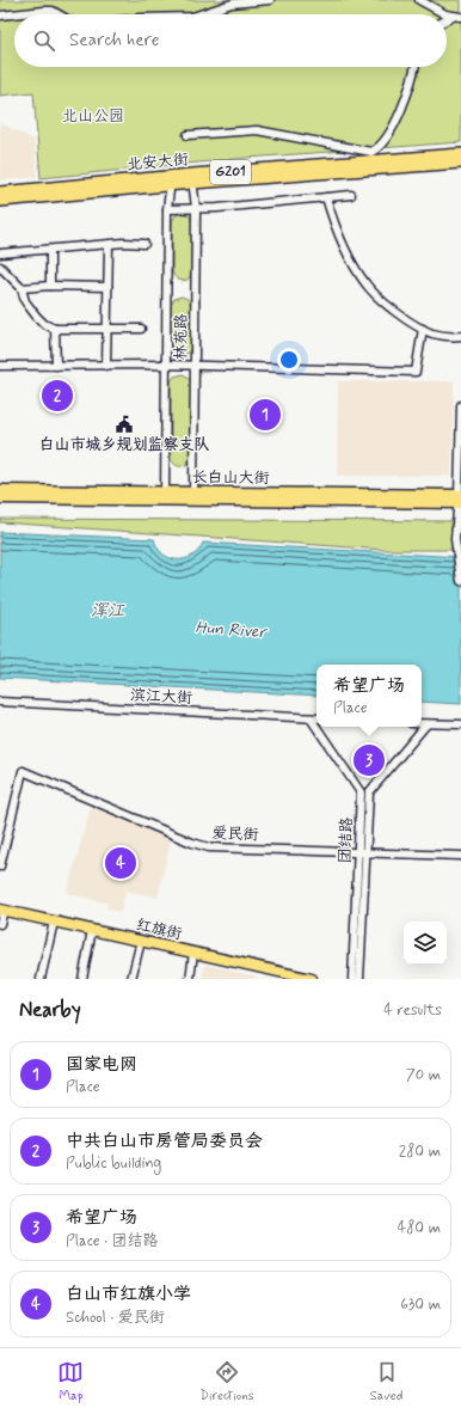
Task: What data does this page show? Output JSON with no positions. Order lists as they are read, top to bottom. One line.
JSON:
{"streets":{"highway":["北安大街","G201"],"main road":["长白山大街","红旗街"],"street":["林苑路","滨江大街","爱民街","团结路"]},"crossings":[["北安大街","林苑路"],["林苑路","长白山大街"],["爱民街","团结路"]],"water":["浑江","Hun River"],"parks":["北山公园"],"places":{"public building":["白山市城乡规划监察支队"]},"page":{"search":"Search here","pins":["2","1","3","4"],"popup":["希望广场","Place"],"heading":["Nearby","4 results"],"list":[{"mark":"1","name":"国家电网","note":"Place","value":"70 m"},{"mark":"2","name":"中共白山市房管局委员会","note":"Public building","value":"280 m"},{"mark":"3","name":"希望广场","note":"Place · 团结路","value":"480 m"},{"mark":"4","name":"白山市红旗小学","note":"School · 爱民街","value":"630 m"}],"nav":["Map","Directions","Saved"]}}
